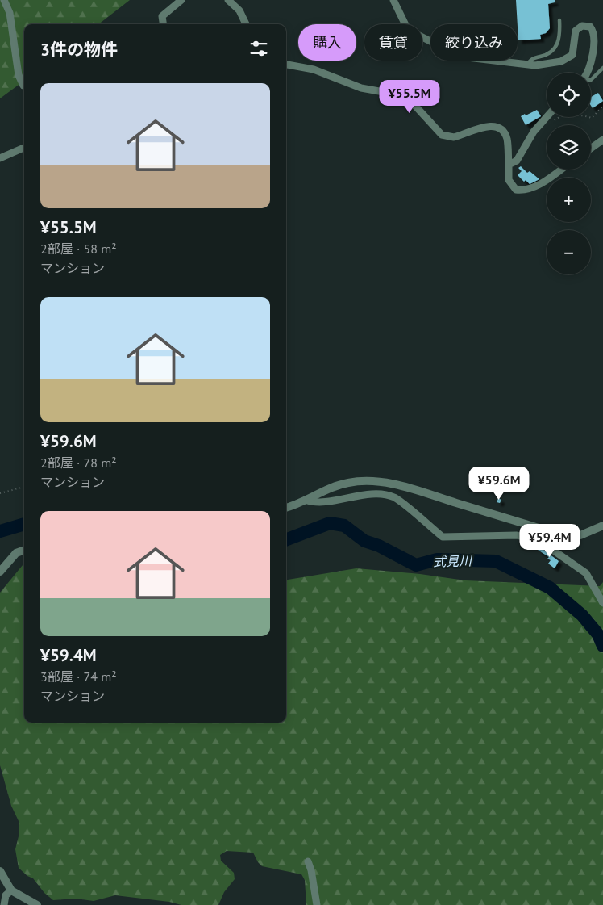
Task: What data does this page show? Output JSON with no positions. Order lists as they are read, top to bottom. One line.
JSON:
{"water":["式見川"],"page":{"chip":["購入","賃貸","絞り込み"],"heading":"3件の物件","map_buttons":["+","−"],"list":[{"name":"¥55.5M","note":"2部屋 · 58 m² · マンション"},{"name":"¥59.6M","note":"2部屋 · 78 m² · マンション"},{"name":"¥59.4M","note":"3部屋 · 74 m² · マンション"}],"price":["¥55.5M","¥59.6M","¥59.4M"]}}
